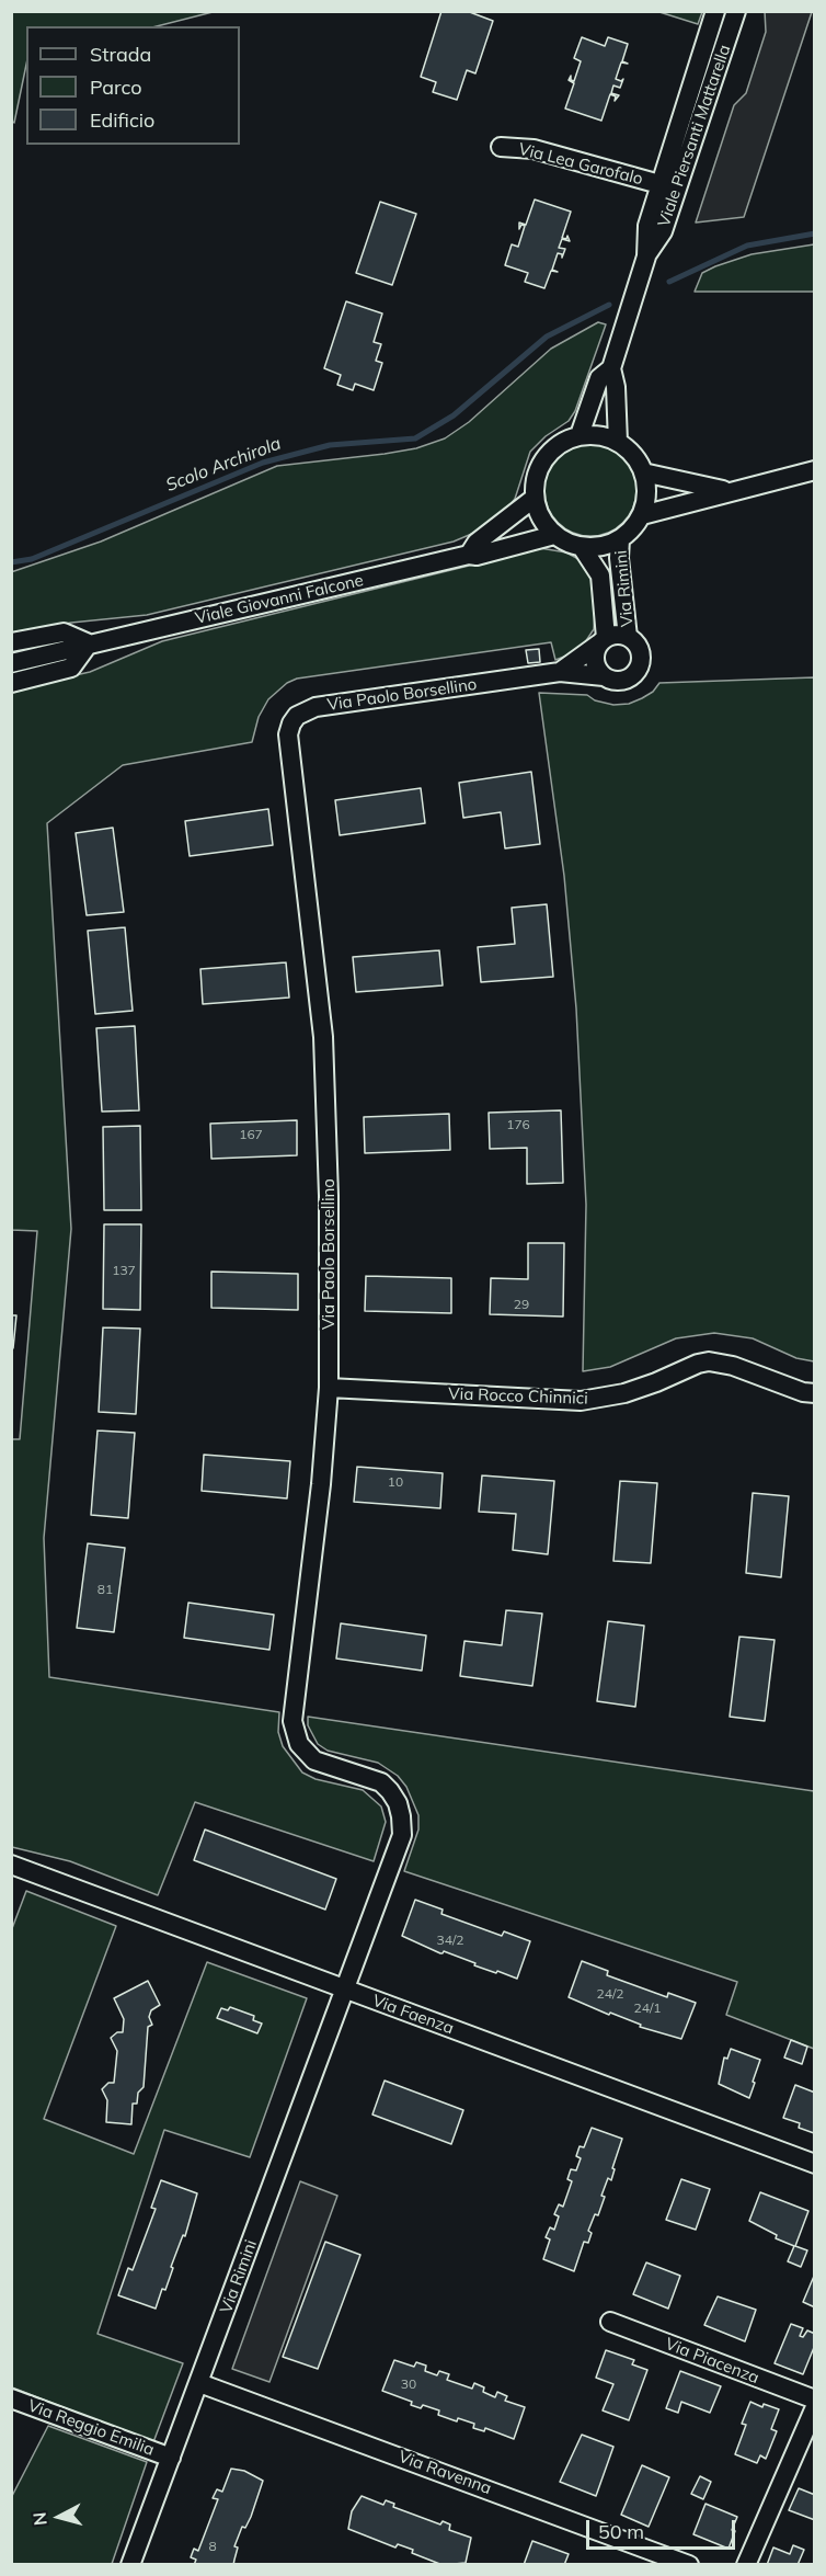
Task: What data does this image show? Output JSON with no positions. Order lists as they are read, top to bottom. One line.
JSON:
{"streets":{"street":["Viale Piersanti Mattarella","Via Lea Garofalo","Via Rimini","Viale Giovanni Falcone","Via Paolo Borsellino","Via Rocco Chinnici","Via Faenza","Via Piacenza","Via Reggio Emilia","Via Ravenna"]},"crossings":[["Viale Piersanti Mattarella","Via Lea Garofalo"],["Viale Piersanti Mattarella","Via Rimini"],["Viale Piersanti Mattarella","Viale Giovanni Falcone"],["Via Rimini","Viale Giovanni Falcone"],["Via Rimini","Via Paolo Borsellino"],["Via Rimini","Via Faenza"],["Via Rimini","Via Reggio Emilia"],["Via Rimini","Via Ravenna"],["Via Paolo Borsellino","Via Rocco Chinnici"],["Via Paolo Borsellino","Via Faenza"]],"water":["Scolo Archirola"],"house_numbers":["176","167","137","29","10","81","34/2","24/2","24/1","30","8"],"legend":["Strada","Parco","Edificio"],"scale_bar":"50 m","north":"left"}
